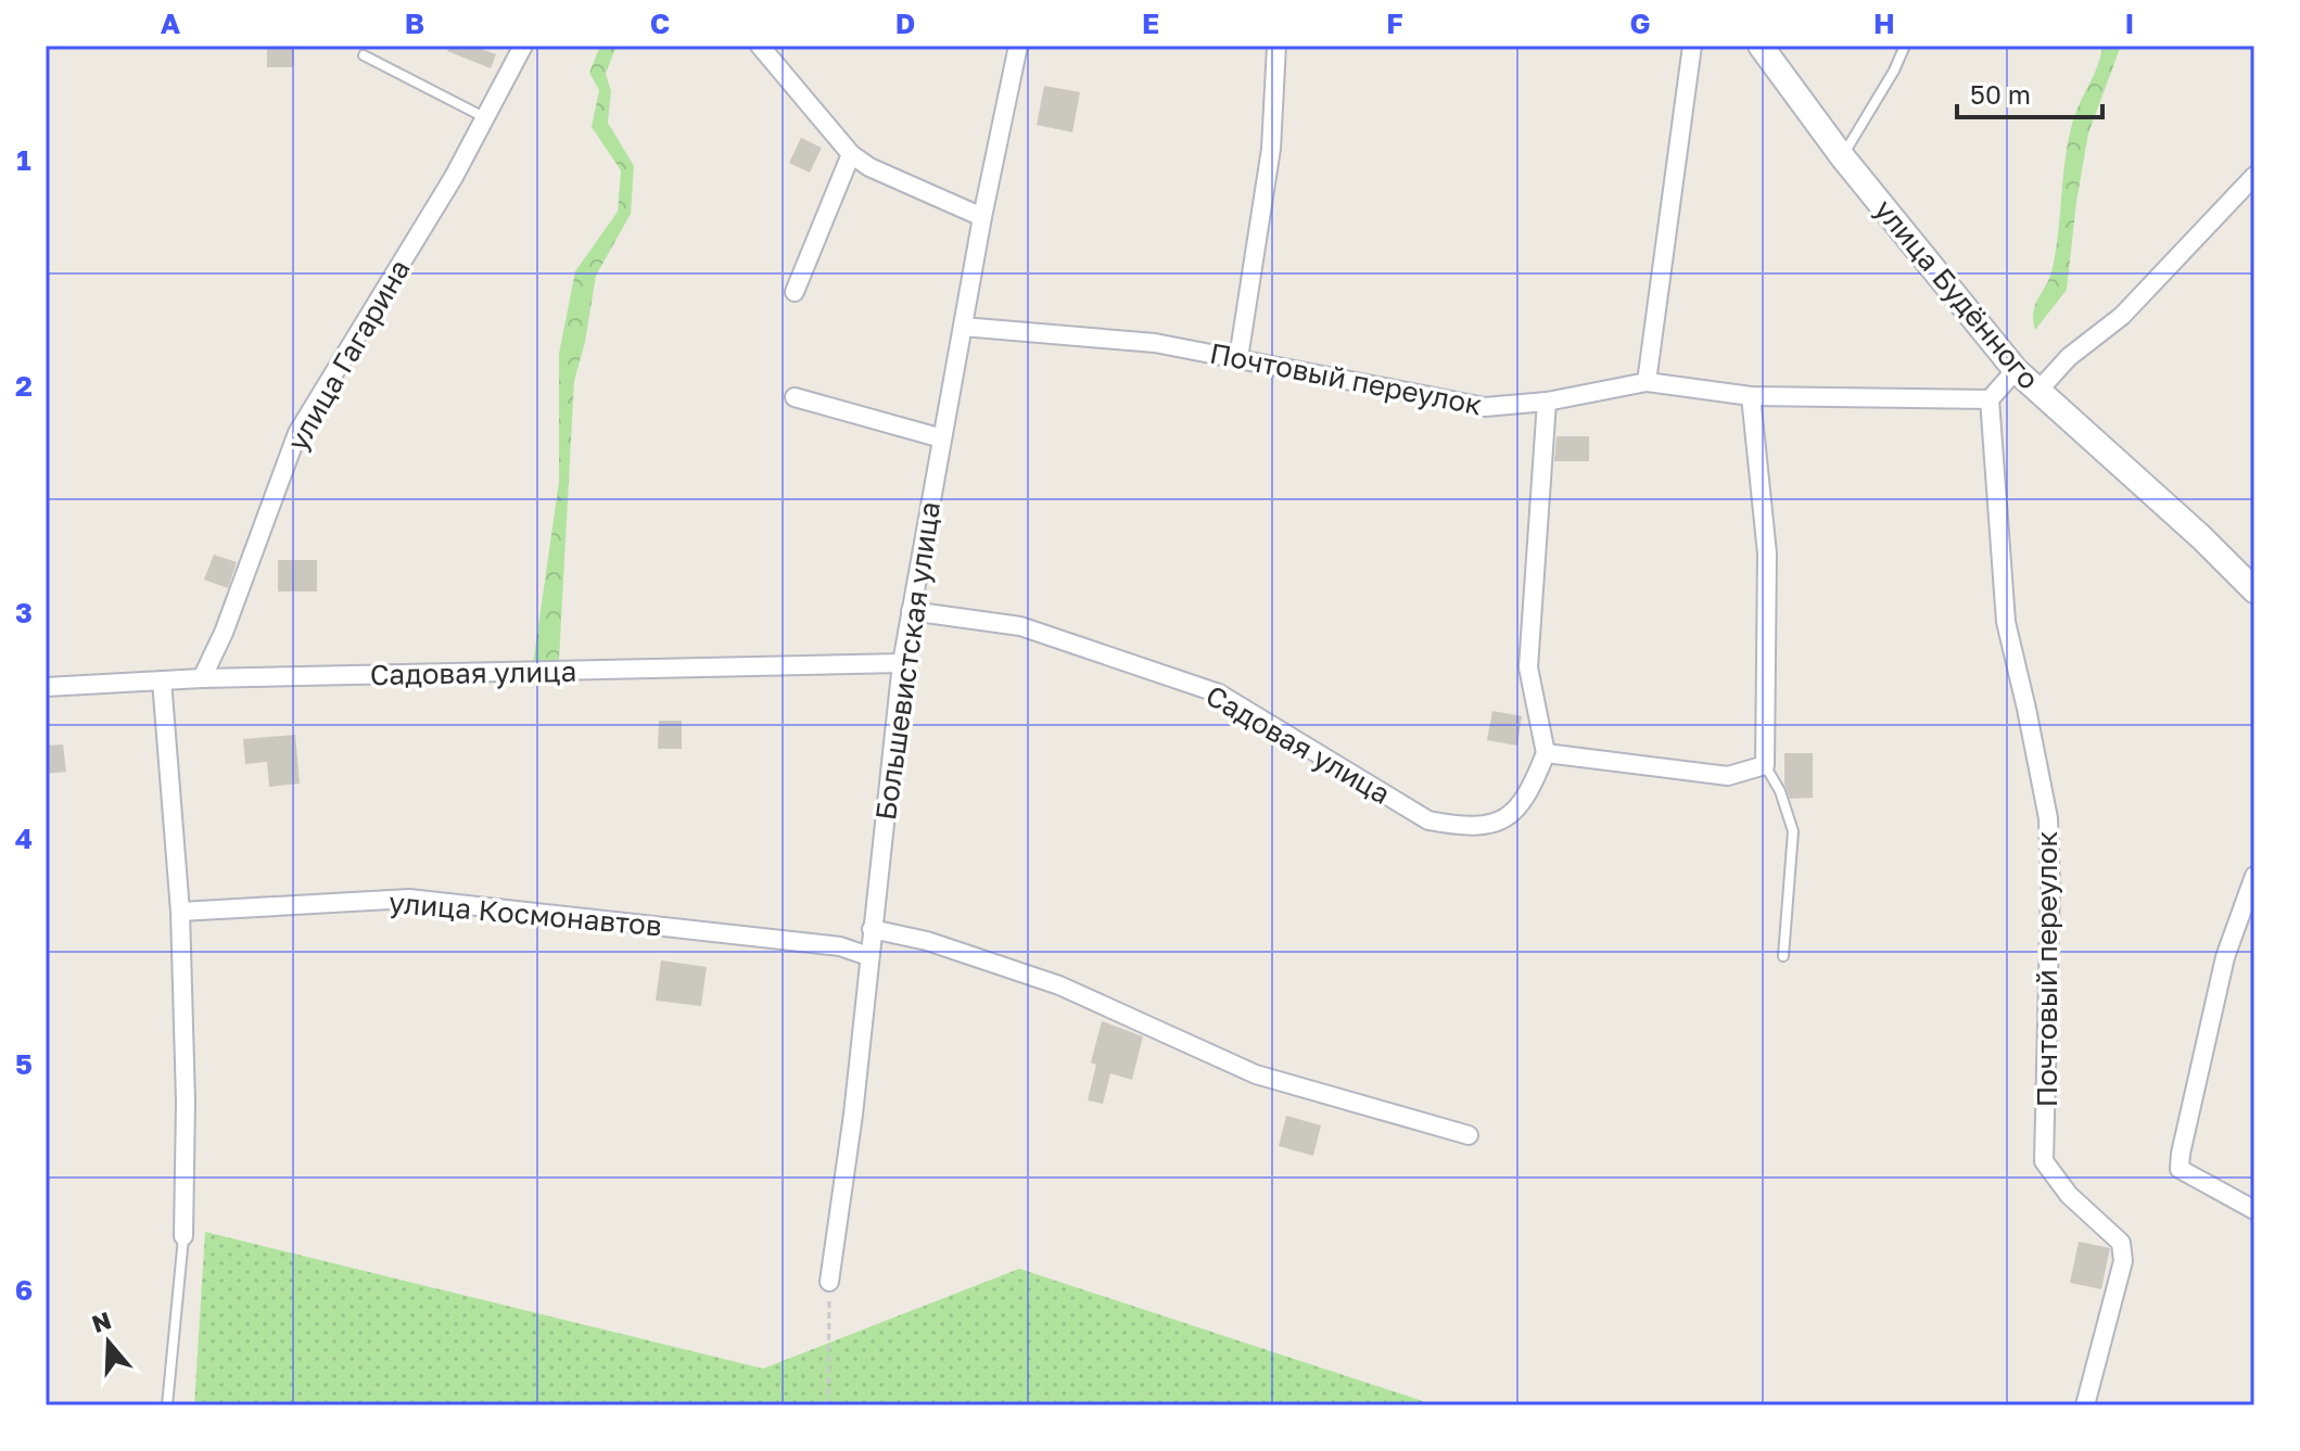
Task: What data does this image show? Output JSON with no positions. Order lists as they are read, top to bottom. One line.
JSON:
{"streets":{"main road":["улица Будённого"],"street":["улица Гагарина","Почтовый переулок","Большевистская улица","Садовая улица","улица Космонавтов"]},"crossings":[["улица Гагарина","Садовая улица"],["Почтовый переулок","Большевистская улица"],["Большевистская улица","Садовая улица"],["Большевистская улица","улица Космонавтов"]],"scale_bar":"50 m","north":"top","grid":{"columns":["A","B","C","D","E","F","G","H","I"],"rows":["1","2","3","4","5","6"]}}
